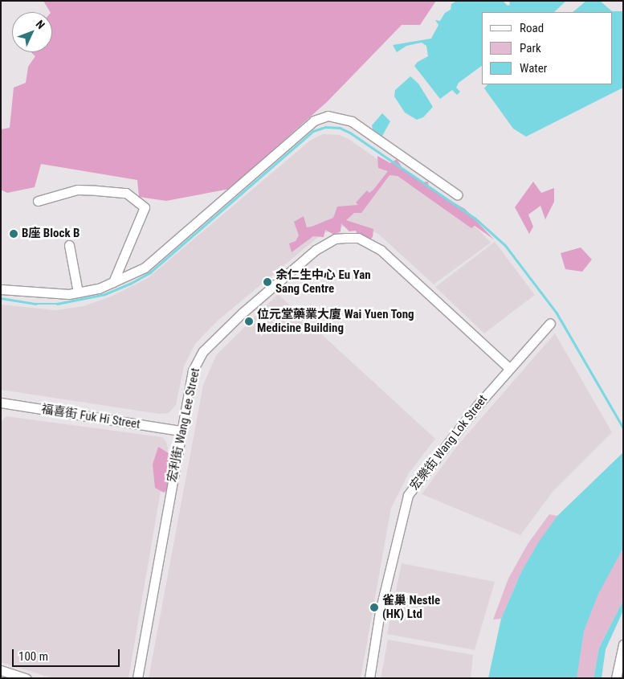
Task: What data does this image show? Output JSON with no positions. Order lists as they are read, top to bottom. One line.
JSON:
{"streets":{"street":["福喜街 Fuk Hi Street","宏利街 Wang Lee Street","宏樂街 Wang Lok Street"]},"crossings":[["福喜街 Fuk Hi Street","宏利街 Wang Lee Street"],["宏利街 Wang Lee Street","宏樂街 Wang Lok Street"]],"places":["B座 Block B","余仁生中心 Eu Yan Sang Centre","位元堂藥業大廈 Wai Yuen Tong Medicine Building","雀巢 Nestle (HK) Ltd"],"legend":["Road","Park","Water"],"scale_bar":"100 m","north":"top right"}
